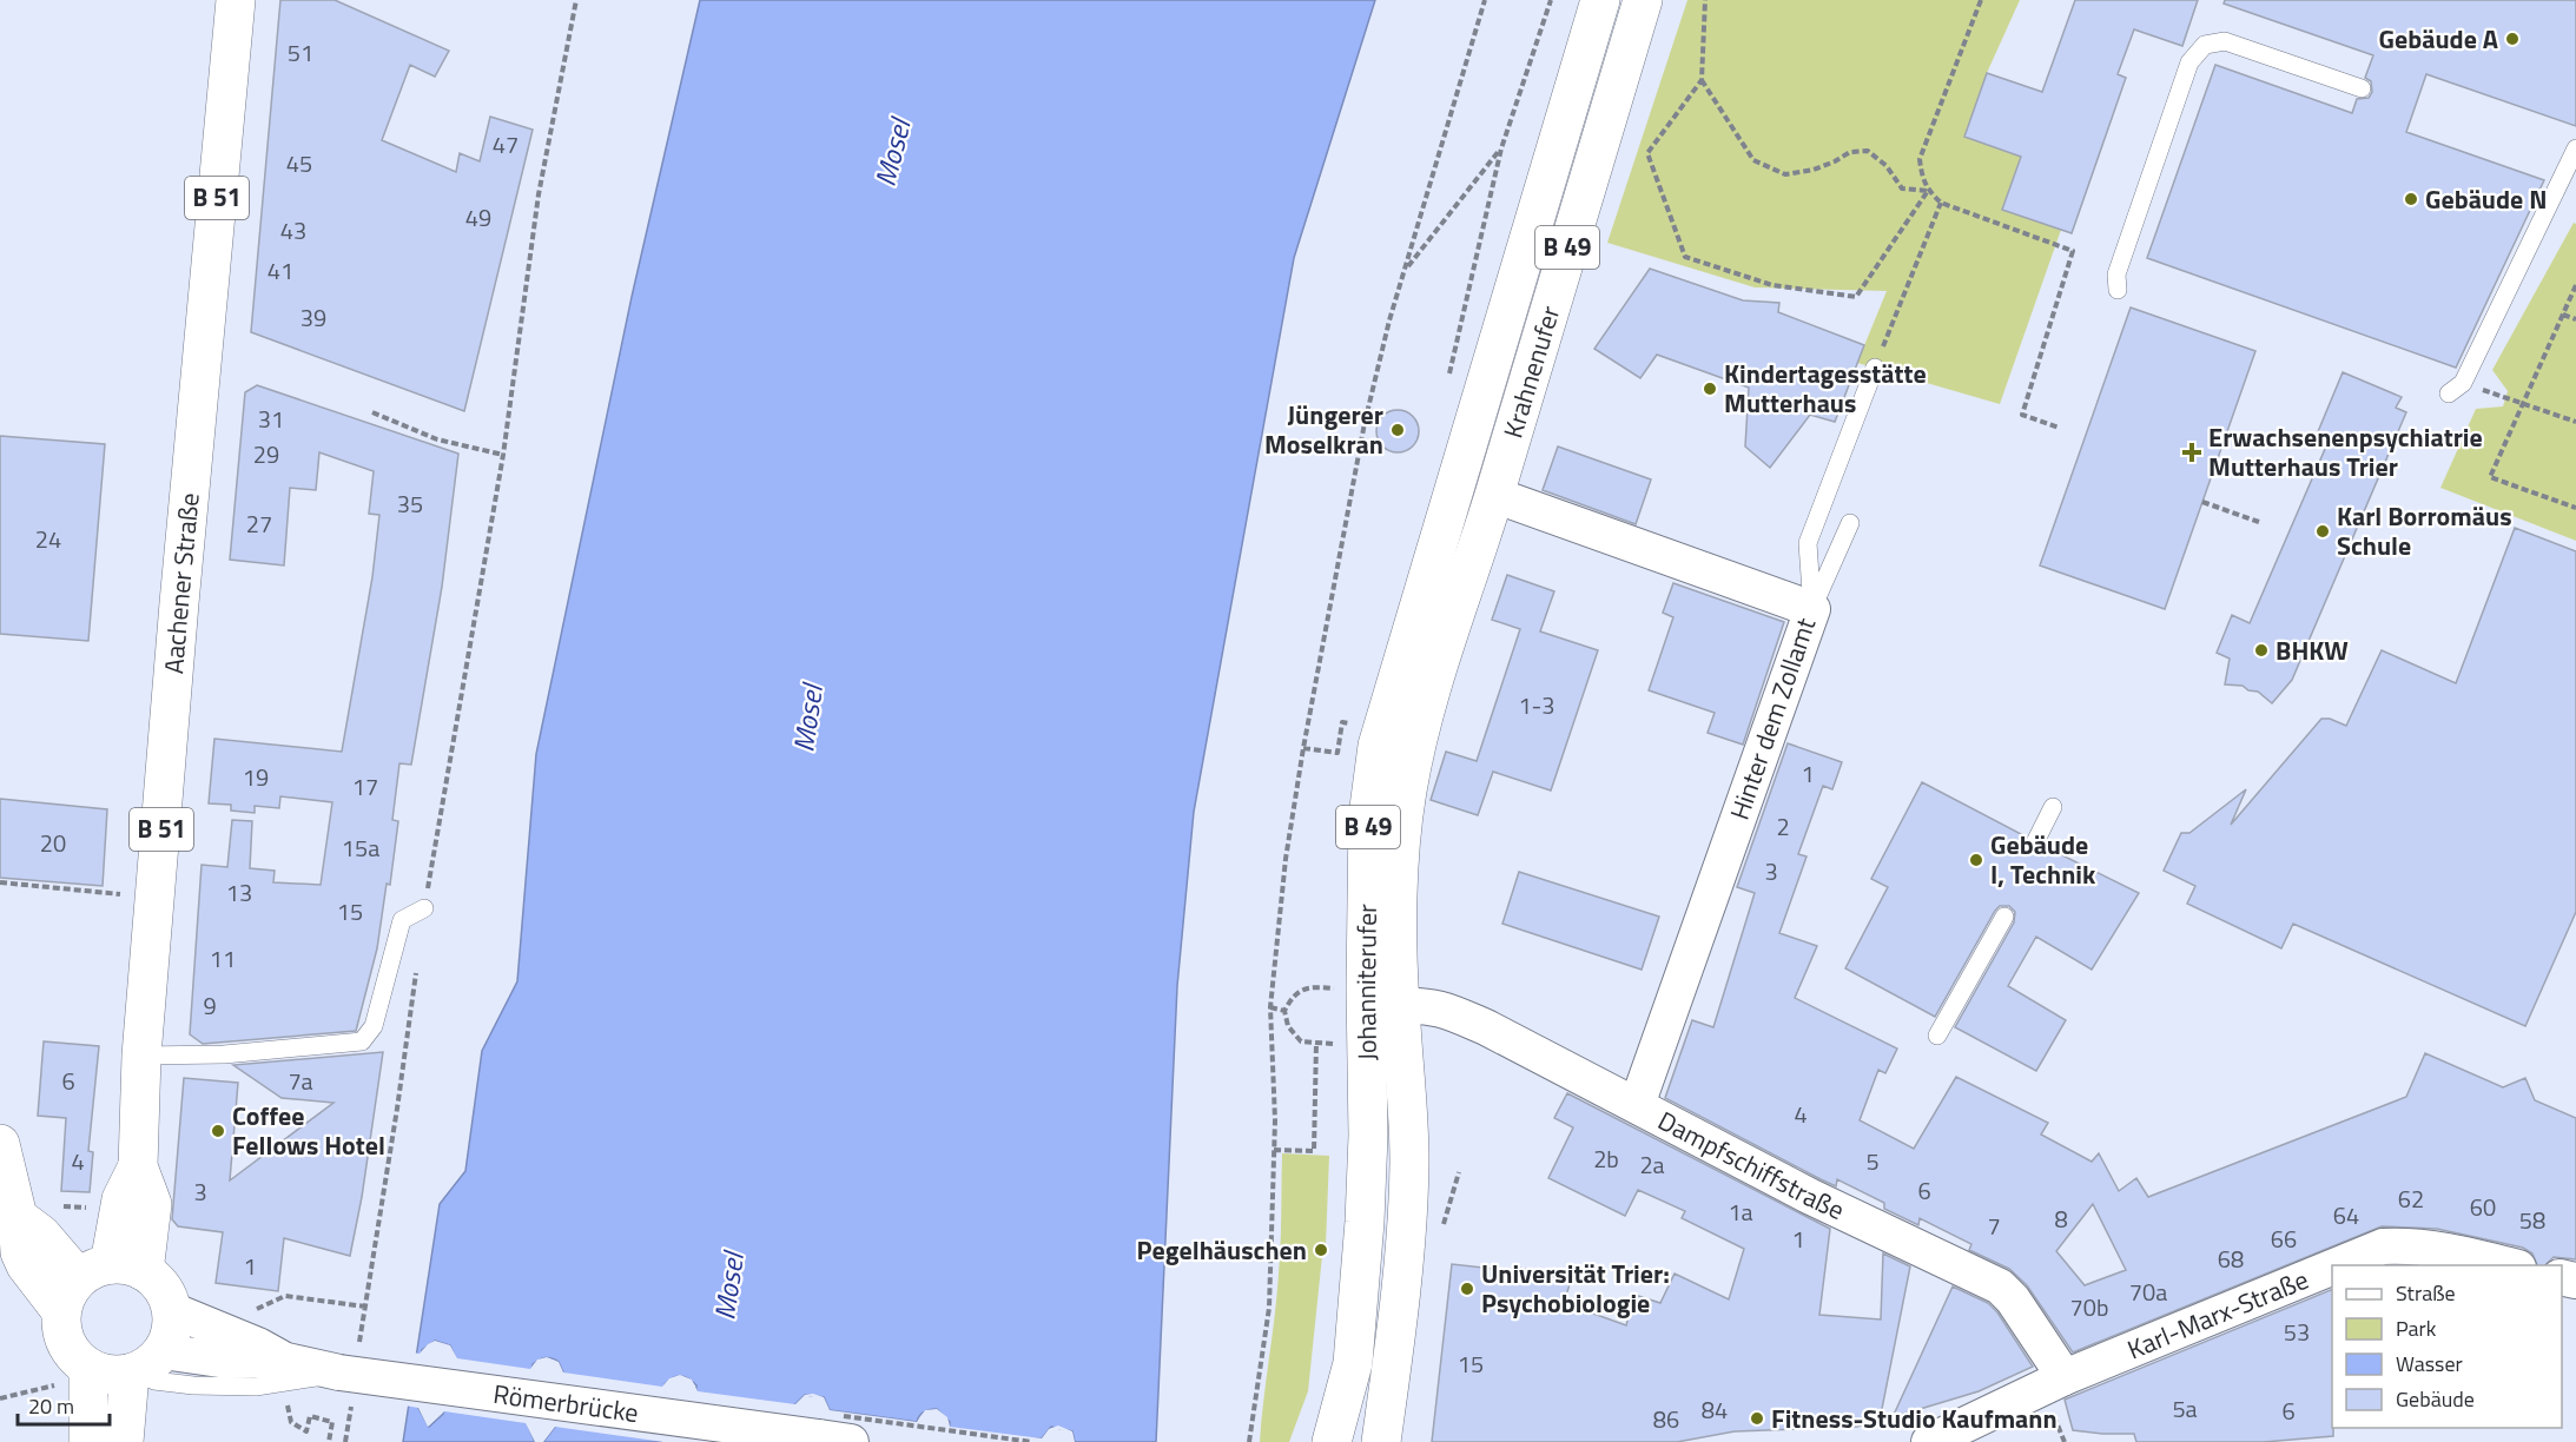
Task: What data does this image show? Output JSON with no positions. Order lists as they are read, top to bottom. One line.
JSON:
{"streets":{"main road":["B 51","B 49","Krahnenufer","Aachener Straße","Johanniterufer"],"street":["Hinter dem Zollamt","Dampfschiffstraße","Karl-Marx-Straße","Römerbrücke"]},"crossings":[["Krahnenufer","Hinter dem Zollamt"],["Krahnenufer","Johanniterufer"],["Aachener Straße","Römerbrücke"],["Hinter dem Zollamt","Dampfschiffstraße"],["Johanniterufer","Dampfschiffstraße"],["Dampfschiffstraße","Karl-Marx-Straße"]],"water":["Mosel"],"places":{"other":["Gebäude A","Gebäude N","Kindertagesstätte Mutterhaus","Jüngerer Moselkran","Karl Borromäus Schule","BHKW","Gebäude I, Technik","Coffee Fellows Hotel","Pegelhäuschen","Universität Trier: Psychobiologie","Fitness-Studio Kaufmann"],"health":["Erwachsenenpsychiatrie Mutterhaus Trier"]},"house_numbers":["51","47","45","49","43","41","39","31","29","35","27","24","1-3","1","19","17","2","20","15a","3","13","15","11","9","6","7a","4","2b","4","5","2a","6","3","62","60","1a","64","8","58","7","1","66","68","1","70a","70b","53","15","5a","84","6","86"],"legend":["Straße","Park","Wasser","Gebäude"],"scale_bar":"20 m"}
